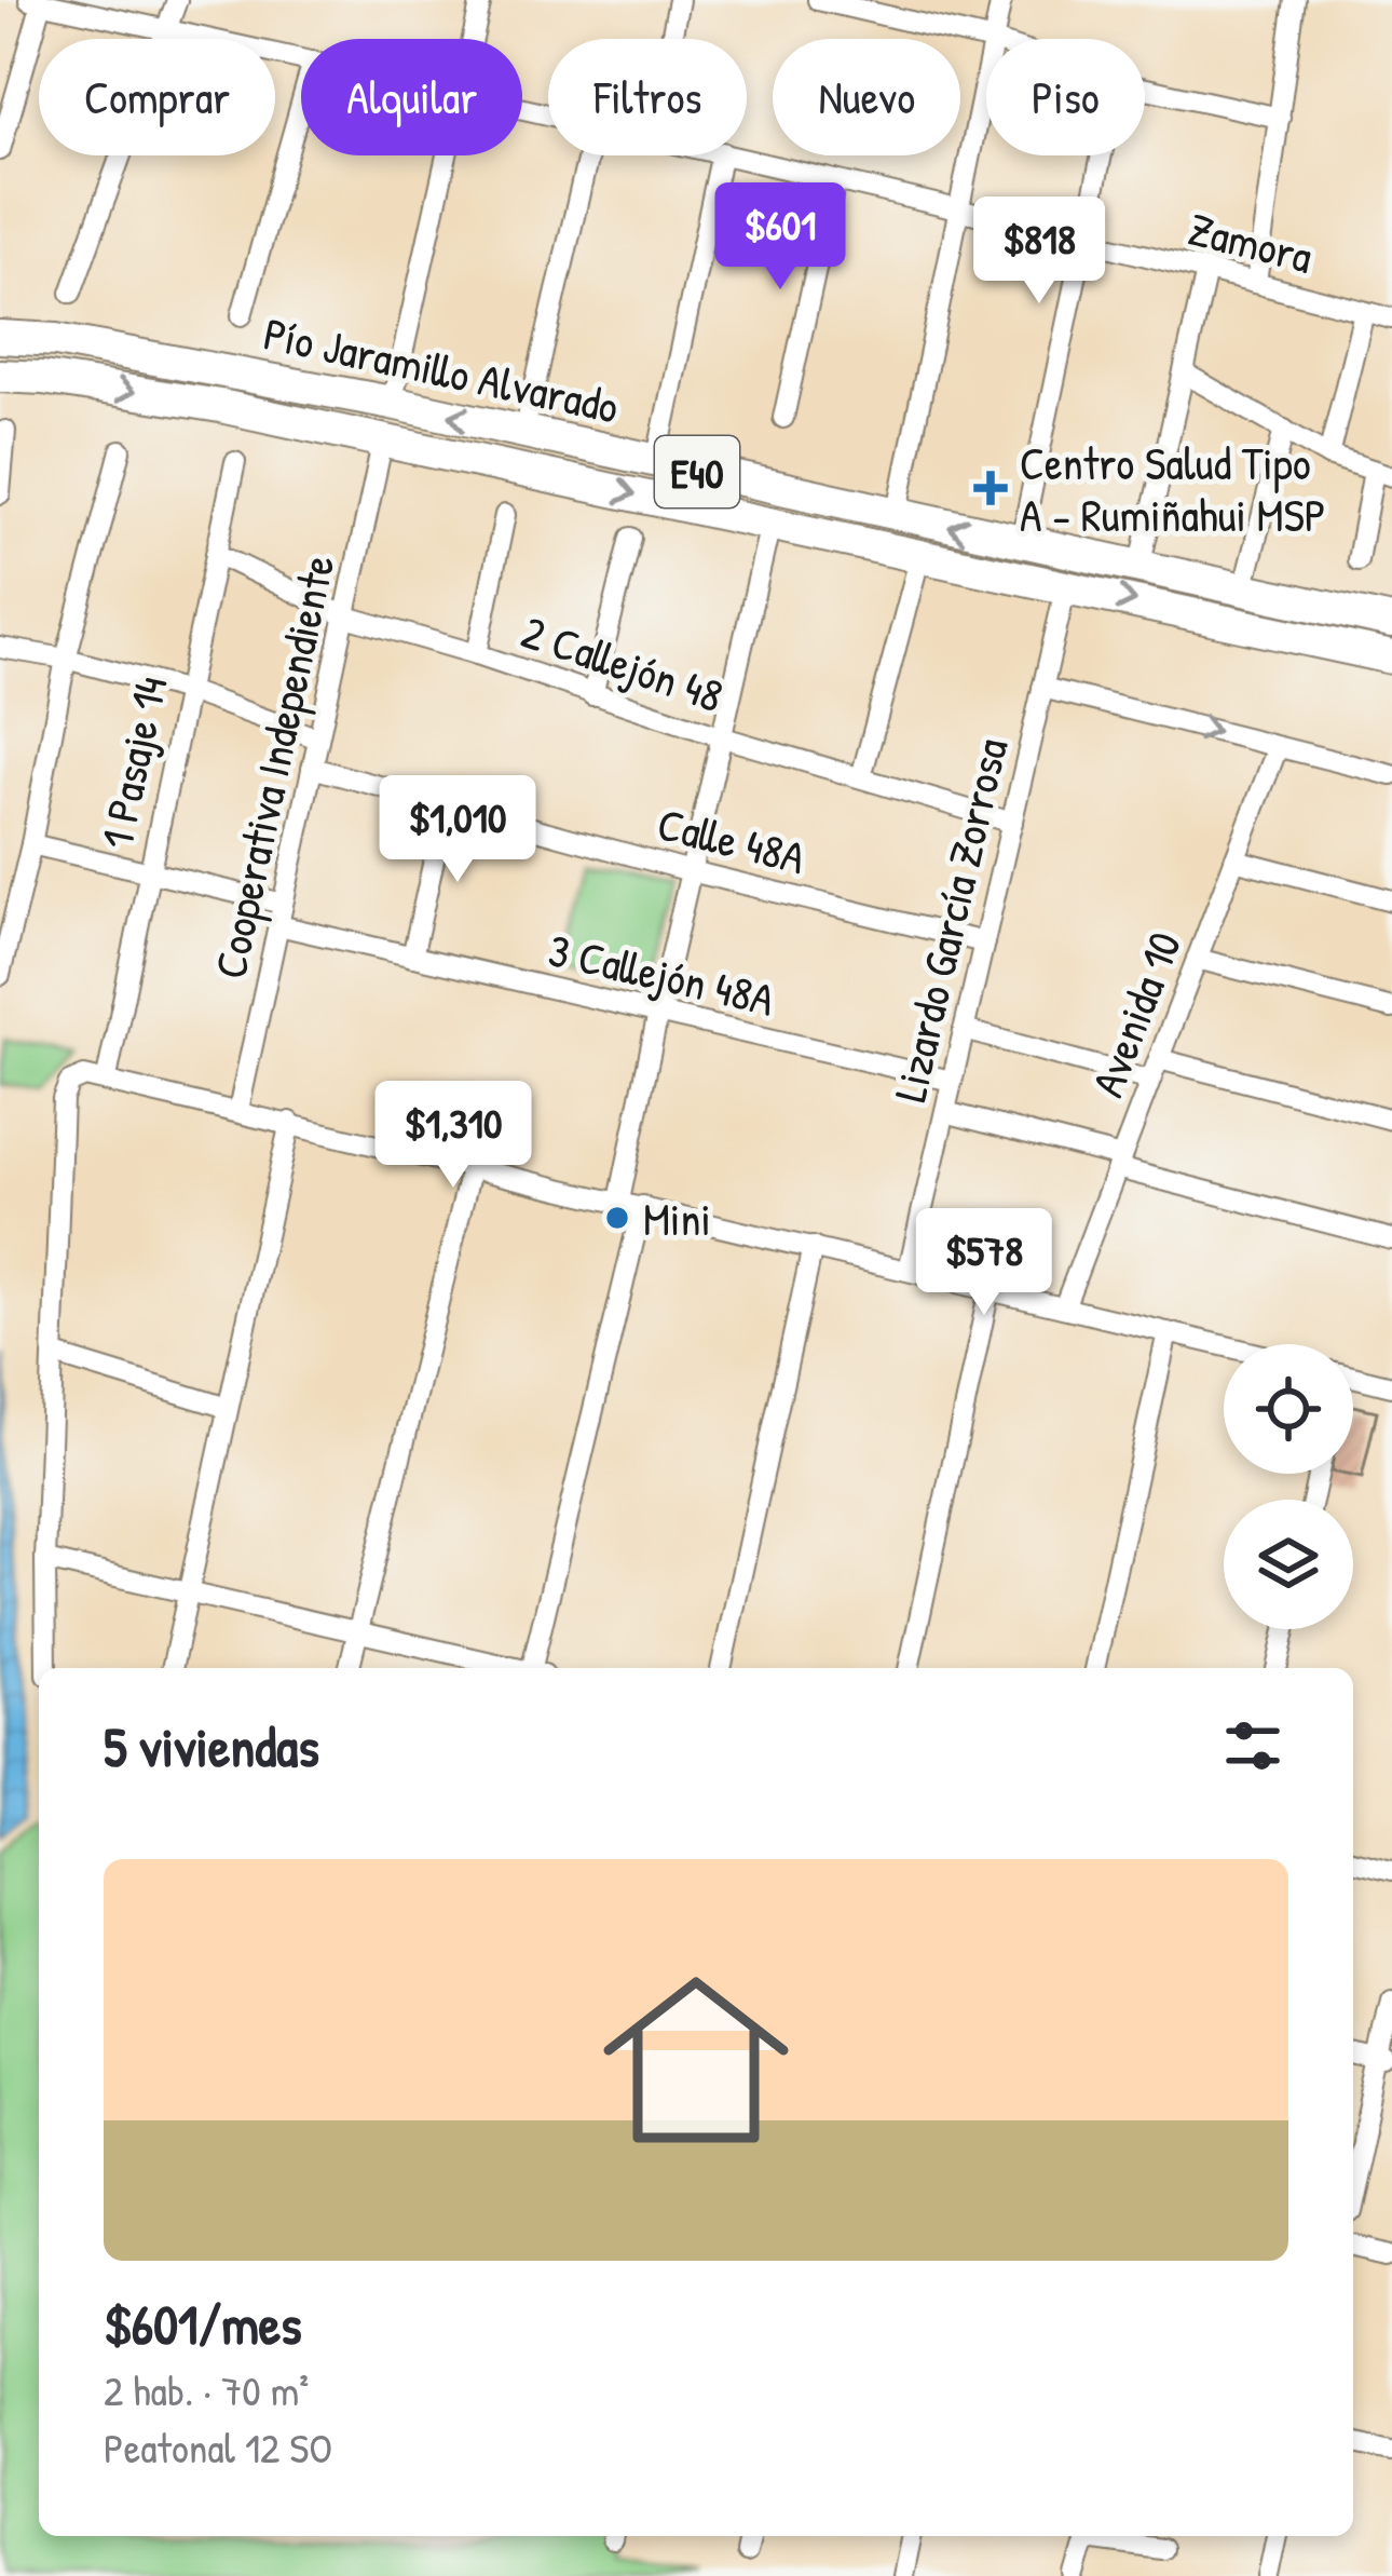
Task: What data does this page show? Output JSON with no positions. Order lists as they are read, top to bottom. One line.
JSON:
{"streets":{"highway":["Pío Jaramillo Alvarado","E40"],"street":["Zamora","2 Callejón 48","1 Pasaje 14","Cooperativa Independiente","Calle 48A","Lizardo García Zorrosa","3 Callejón 48A","Avenida 10"]},"crossings":[["Pío Jaramillo Alvarado","Cooperativa Independiente"],["Pío Jaramillo Alvarado","Lizardo García Zorrosa"],["2 Callejón 48","1 Pasaje 14"],["2 Callejón 48","Cooperativa Independiente"],["2 Callejón 48","Lizardo García Zorrosa"],["Cooperativa Independiente","Calle 48A"],["Cooperativa Independiente","3 Callejón 48A"],["Calle 48A","Lizardo García Zorrosa"],["Lizardo García Zorrosa","3 Callejón 48A"]],"places":{"health":["Centro Salud Tipo A - Rumiñahui MSP"],"other":["Mini"]},"page":{"chip":["Comprar","Alquilar","Filtros","Nuevo","Piso"],"price":["$601","$818","$1,010","$1,310","$578"],"heading":"5 viviendas","list":[{"name":"$601/mes","note":"2 hab. · 70 m² · Peatonal 12 SO"}]}}
